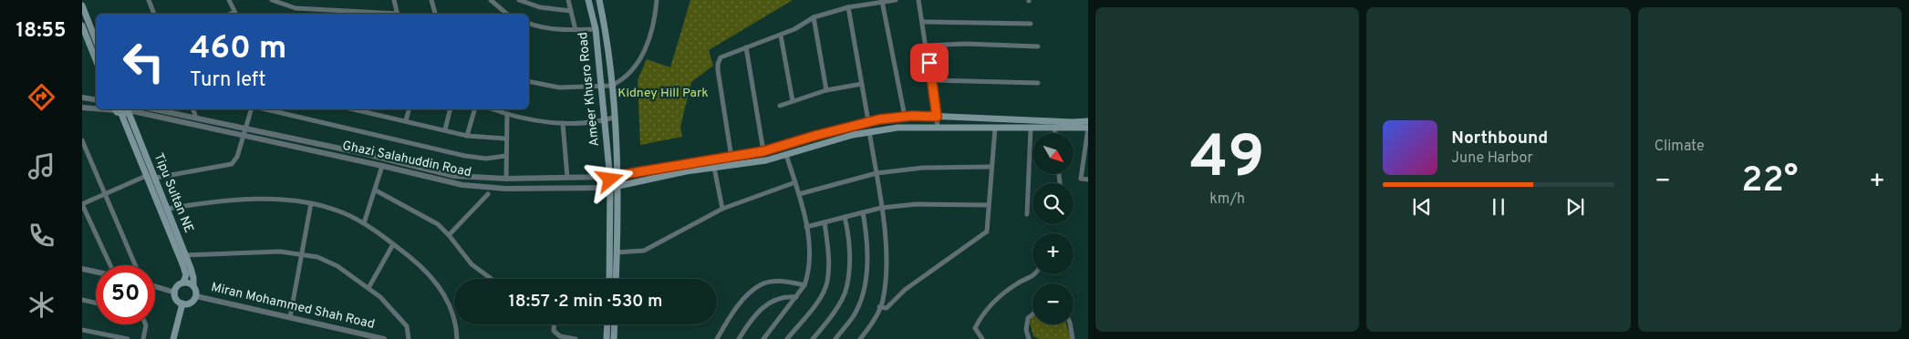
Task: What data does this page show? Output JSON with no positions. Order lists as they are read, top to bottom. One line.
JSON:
{"streets":{"main road":["Ameer Khusro Road","Ghazi Salahuddin Road","Tipu Sultan NE"],"street":["Miran Mohammed Shah Road"]},"crossings":[["Ameer Khusro Road","Ghazi Salahuddin Road"],["Ghazi Salahuddin Road","Tipu Sultan NE"],["Tipu Sultan NE","Miran Mohammed Shah Road"]],"parks":["Kidney Hill Park"],"north":"bottom right","page":{"tabs":"18:55","tile":[["49","km/h"],"Climate"],"turn":["460 m","Turn left"],"song":["Northbound","June Harbor"],"map_buttons":["+","−"],"heat":["−","22°","+"],"limit":"50","trip":"18:57 · 2 min · 530 m"}}
